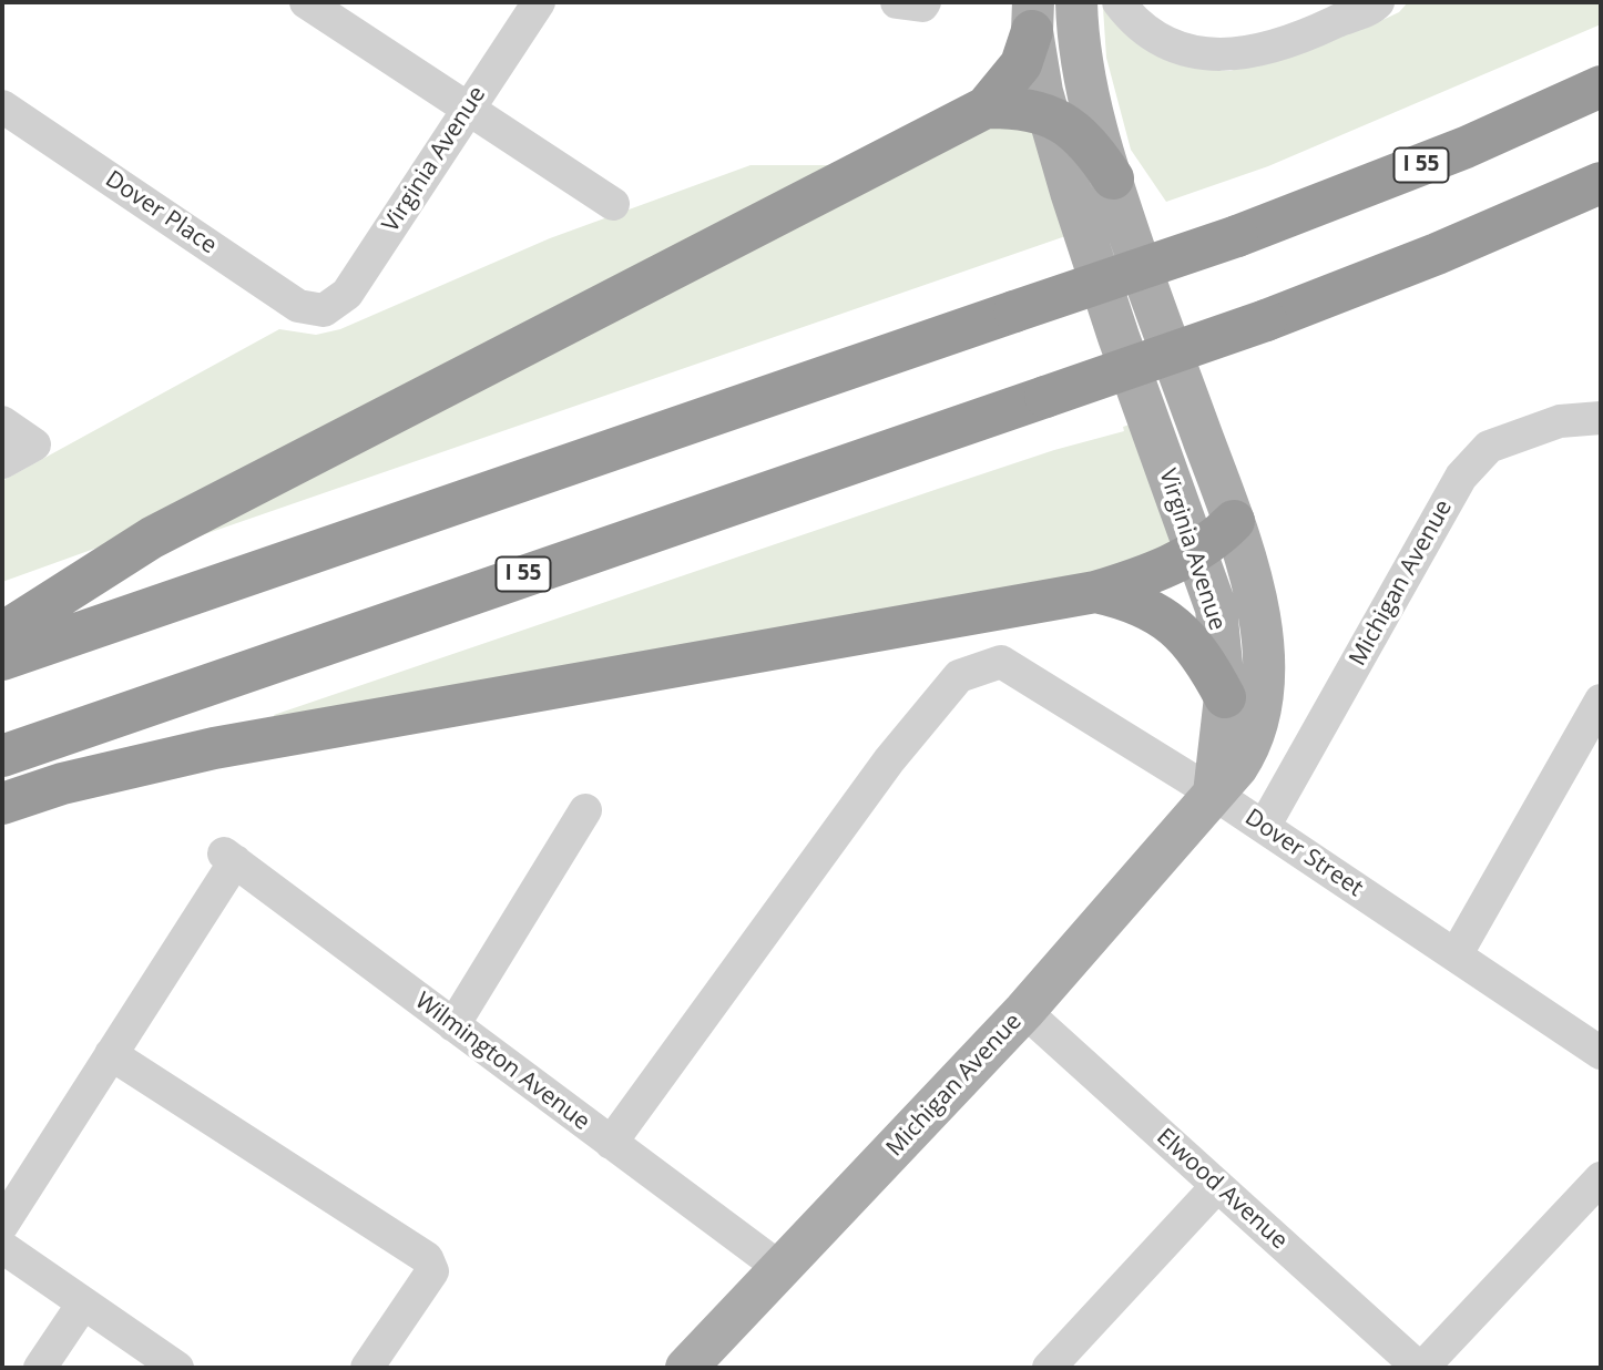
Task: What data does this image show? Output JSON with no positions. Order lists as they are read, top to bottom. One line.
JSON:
{"streets":{"highway":["I 55"],"main road":["Virginia Avenue","Michigan Avenue"],"street":["Dover Place","Dover Street","Wilmington Avenue","Elwood Avenue"]},"crossings":[["Virginia Avenue","Dover Place"],["Virginia Avenue","Michigan Avenue"],["Virginia Avenue","Dover Street"],["Michigan Avenue","Dover Street"],["Michigan Avenue","Wilmington Avenue"],["Michigan Avenue","Elwood Avenue"],["Dover Street","Wilmington Avenue"]]}
